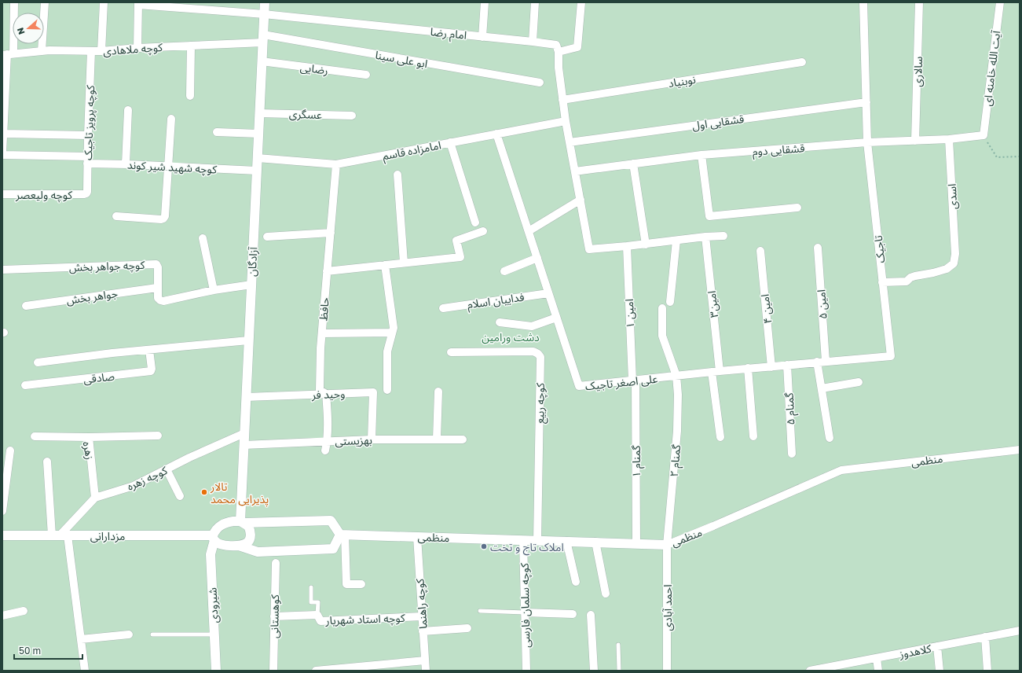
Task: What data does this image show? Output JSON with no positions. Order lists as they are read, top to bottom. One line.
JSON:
{"streets":{"main road":["آزادگان","منظمی","مزدارانی","شیرودی"],"street":["امام رضا","کوچه ملاهادی","ابو علی سینا","رضایی","آیت الله خامنه ای","سالاری","نوبنیاد","عسگری","قشقایی اول","کوچه پرویز تاجیک","قشقایی دوم","امامزاده قاسم","کوچه شهید شیر کوند","کوچه ولیعصر","اسدی","تاجیک","کوچه جواهر بخش","جواهر بخش","فداییان اسلام","امین۳","امین ۵","حافظ","امین ۴","امین ۱","صادقی","علی اصغر تاجیک","وحید فر","کوچه ربیع","گمنام ۵","بهزیستی","زهره","گمنام ۲","گمنام ۱","کوچه زهره","کوچه راهنما","کوچه سلمان فارسی","احمد آبادی","کوهستانی","کوچه استاد شهریار","کلاهدوز"]},"crossings":[["امام رضا","آزادگان"],["کوچه ملاهادی","ابو علی سینا"],["کوچه ملاهادی","کوچه پرویز تاجیک"],["کوچه ملاهادی","آزادگان"],["ابو علی سینا","آزادگان"],["رضایی","آزادگان"],["آیت الله خامنه ای","قشقایی دوم"],["سالاری","قشقایی دوم"],["عسگری","آزادگان"],["قشقایی اول","تاجیک"],["کوچه پرویز تاجیک","کوچه شهید شیر کوند"],["کوچه پرویز تاجیک","کوچه ولیعصر"],["قشقایی دوم","اسدی"],["قشقایی دوم","تاجیک"],["امامزاده قاسم","آزادگان"],["امامزاده قاسم","حافظ"],["امامزاده قاسم","علی اصغر تاجیک"],["کوچه شهید شیر کوند","آزادگان"],["اسدی","تاجیک"],["تاجیک","علی اصغر تاجیک"],["آزادگان","کوچه جواهر بخش"],["آزادگان","صادقی"],["آزادگان","وحید فر"],["آزادگان","بهزیستی"],["آزادگان","کوچه زهره"],["آزادگان","مزدارانی"],["آزادگان","شیرودی"],["کوچه جواهر بخش","جواهر بخش"],["فداییان اسلام","علی اصغر تاجیک"],["امین۳","علی اصغر تاجیک"],["امین ۵","علی اصغر تاجیک"],["حافظ","وحید فر"],["حافظ","بهزیستی"],["امین ۴","علی اصغر تاجیک"],["امین ۱","علی اصغر تاجیک"],["امین ۱","گمنام ۱"],["علی اصغر تاجیک","گمنام ۵"],["علی اصغر تاجیک","گمنام ۲"],["علی اصغر تاجیک","گمنام ۱"],["وحید فر","بهزیستی"],["کوچه ربیع","منظمی"],["زهره","کوچه زهره"],["منظمی","گمنام ۲"],["منظمی","گمنام ۱"],["منظمی","کوچه راهنما"],["منظمی","کوچه سلمان فارسی"],["منظمی","احمد آبادی"],["گمنام ۲","احمد آبادی"],["کوچه زهره","مزدارانی"],["مزدارانی","شیرودی"],["کوچه راهنما","کوچه استاد شهریار"],["کوهستانی","کوچه استاد شهریار"]],"parks":["دشت ورامین"],"places":["تالار پذیرایی محمد","املاک تاج و تخت"],"scale_bar":"50 m","north":"left"}
